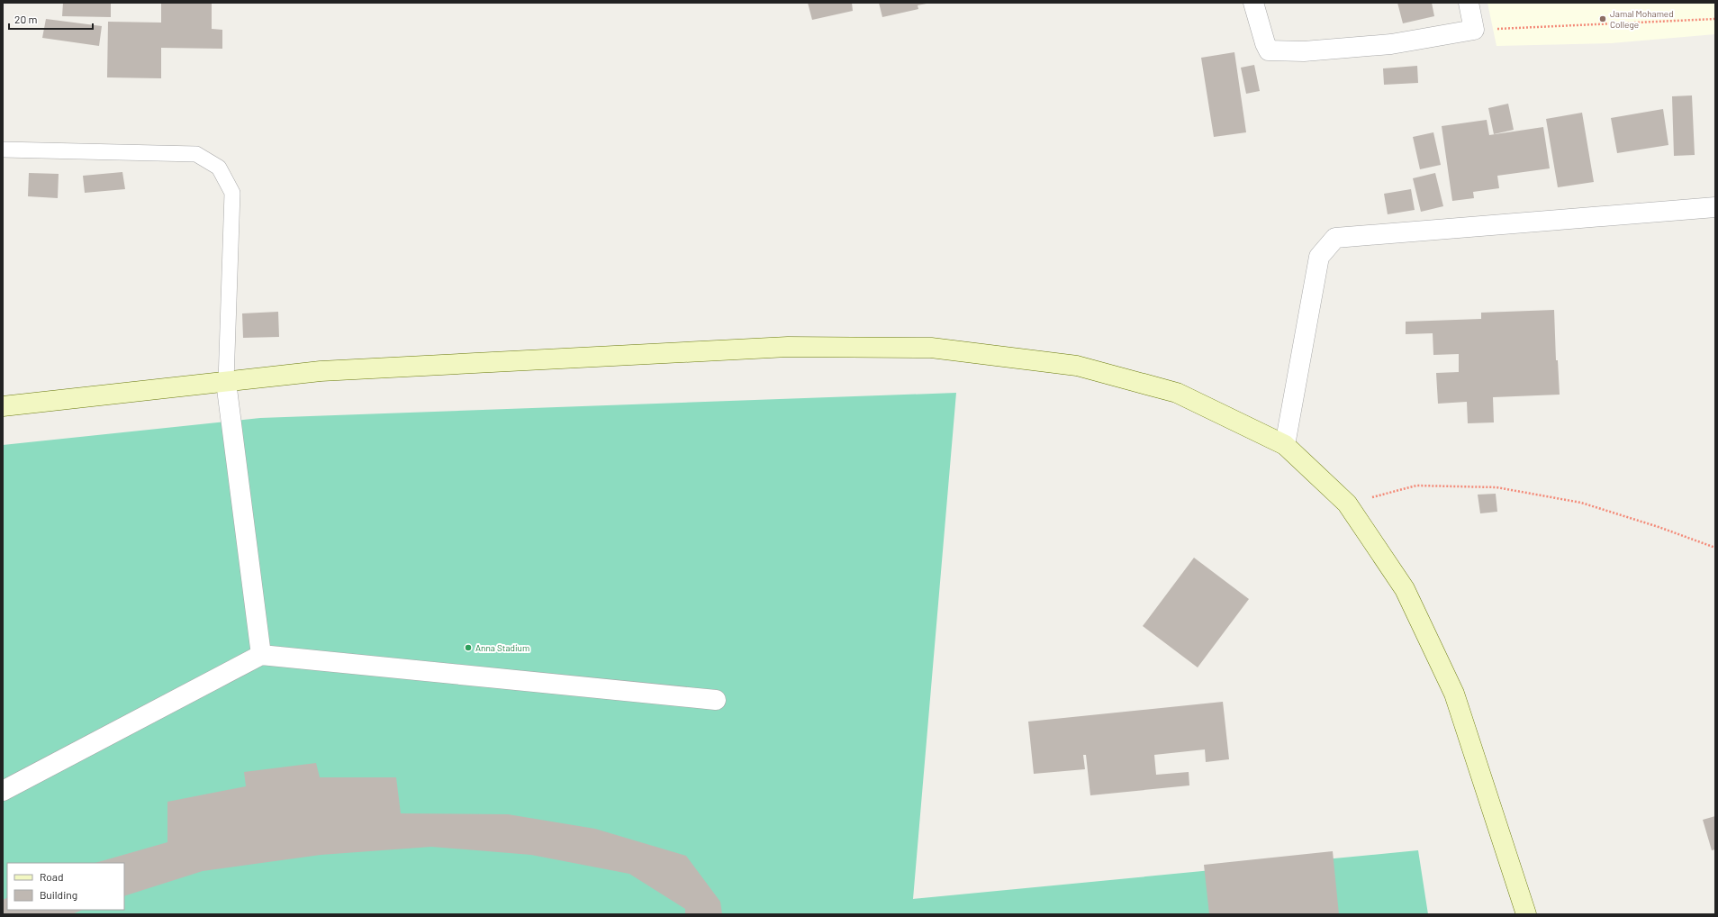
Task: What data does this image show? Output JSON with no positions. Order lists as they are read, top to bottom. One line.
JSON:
{"places":["Jamal Mohamed College","Anna Stadium"],"legend":["Road","Building"],"scale_bar":"20 m"}
